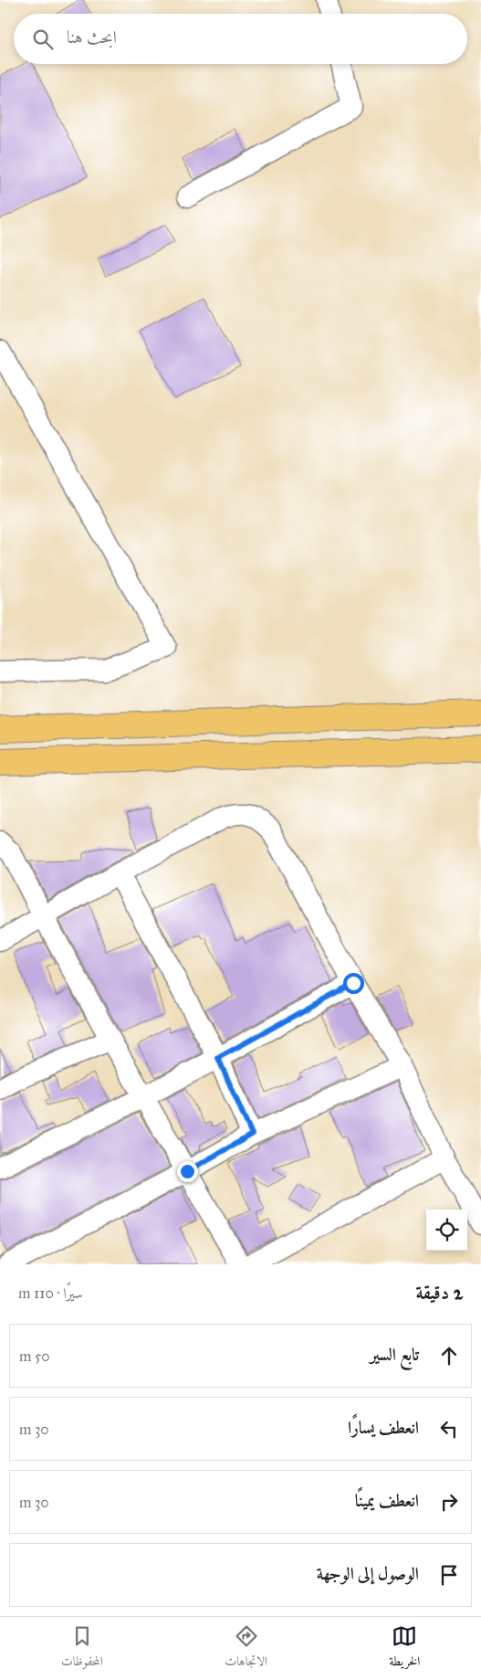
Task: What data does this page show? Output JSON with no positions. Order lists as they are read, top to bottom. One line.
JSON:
{"page":{"search":"ابحث هنا","heading":["2 دقيقة","سيرًا · 110 m"],"list":[["تابع السير","50 m"],["انعطف يسارًا","30 m"],["انعطف يمينًا","30 m"],"الوصول إلى الوجهة"],"nav":["الخريطة","الاتجاهات","المحفوظات"]}}
